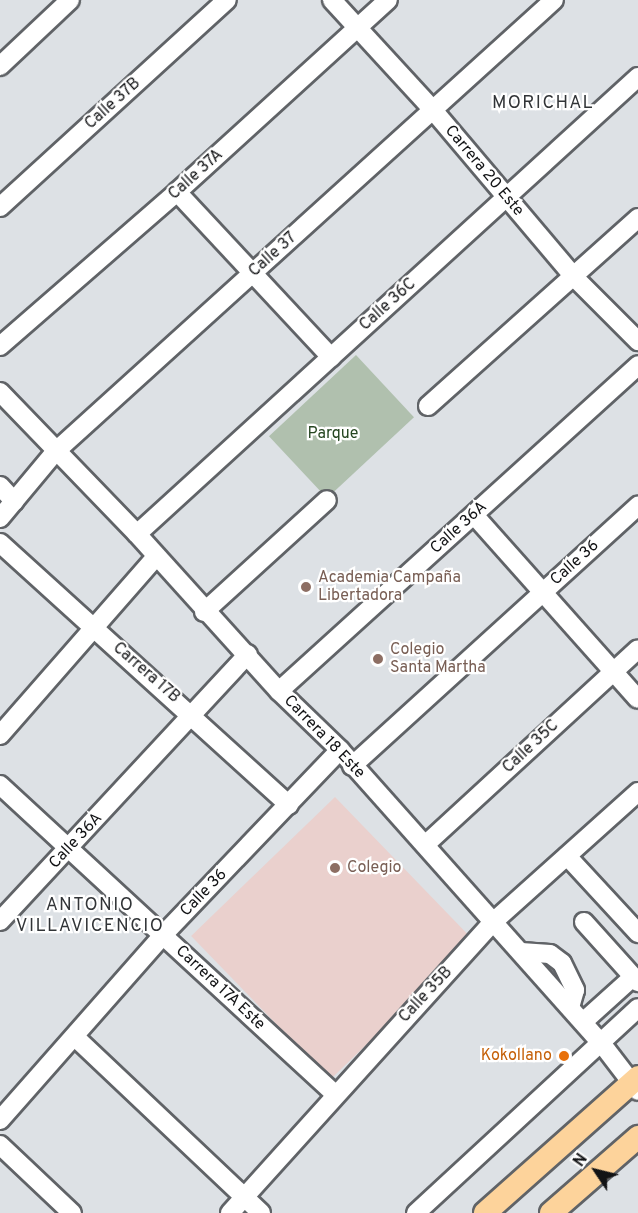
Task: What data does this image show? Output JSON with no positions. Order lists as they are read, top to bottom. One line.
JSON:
{"streets":{"street":["Calle 37B","Carrera 20 Este","Calle 37A","Calle 37","Calle 36C","Calle 36A","Calle 36","Carrera 17B","Carrera 18 Este","Calle 35C","Carrera 17A Este","Calle 35B"]},"crossings":[["Carrera 20 Este","Calle 37A"],["Carrera 20 Este","Calle 37"],["Carrera 20 Este","Calle 36C"],["Calle 37","Carrera 18 Este"],["Calle 36C","Carrera 18 Este"],["Calle 36A","Carrera 17B"],["Calle 36A","Carrera 18 Este"],["Calle 36A","Carrera 17A Este"],["Calle 36","Carrera 17B"],["Calle 36","Carrera 18 Este"],["Calle 36","Carrera 17A Este"],["Carrera 18 Este","Calle 35C"],["Carrera 18 Este","Calle 35B"],["Carrera 17A Este","Calle 35B"]],"districts":["MORICHAL","ANTONIO VILLAVICENCIO"],"parks":["Parque"],"places":["Academia Campaña Libertadora","Colegio Santa Martha","Colegio","Kokollano"],"north":"top left"}
